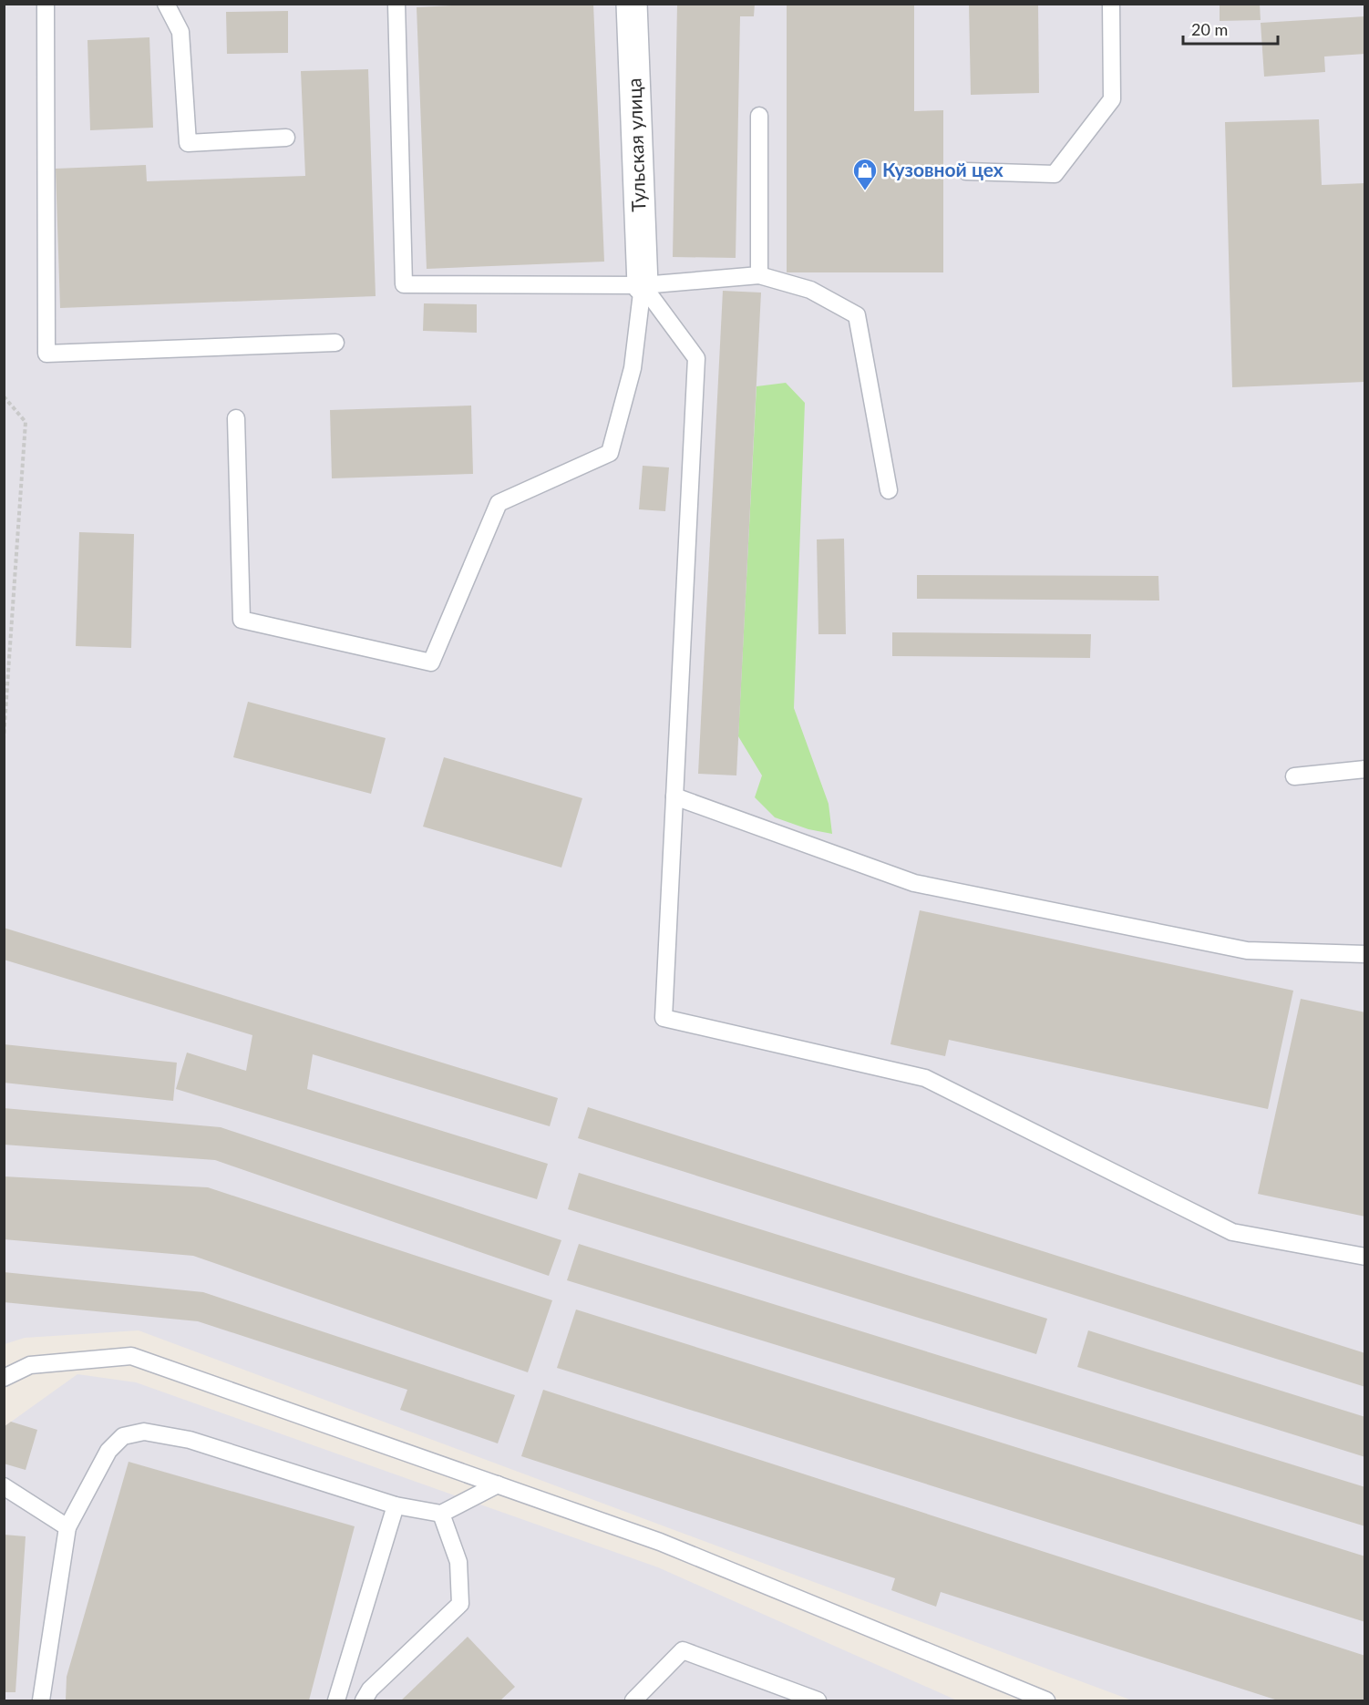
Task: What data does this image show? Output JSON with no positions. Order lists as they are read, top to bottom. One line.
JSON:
{"streets":{"street":["Тульская улица"]},"places":{"shop":["Кузовной цех"]},"scale_bar":"20 m"}
